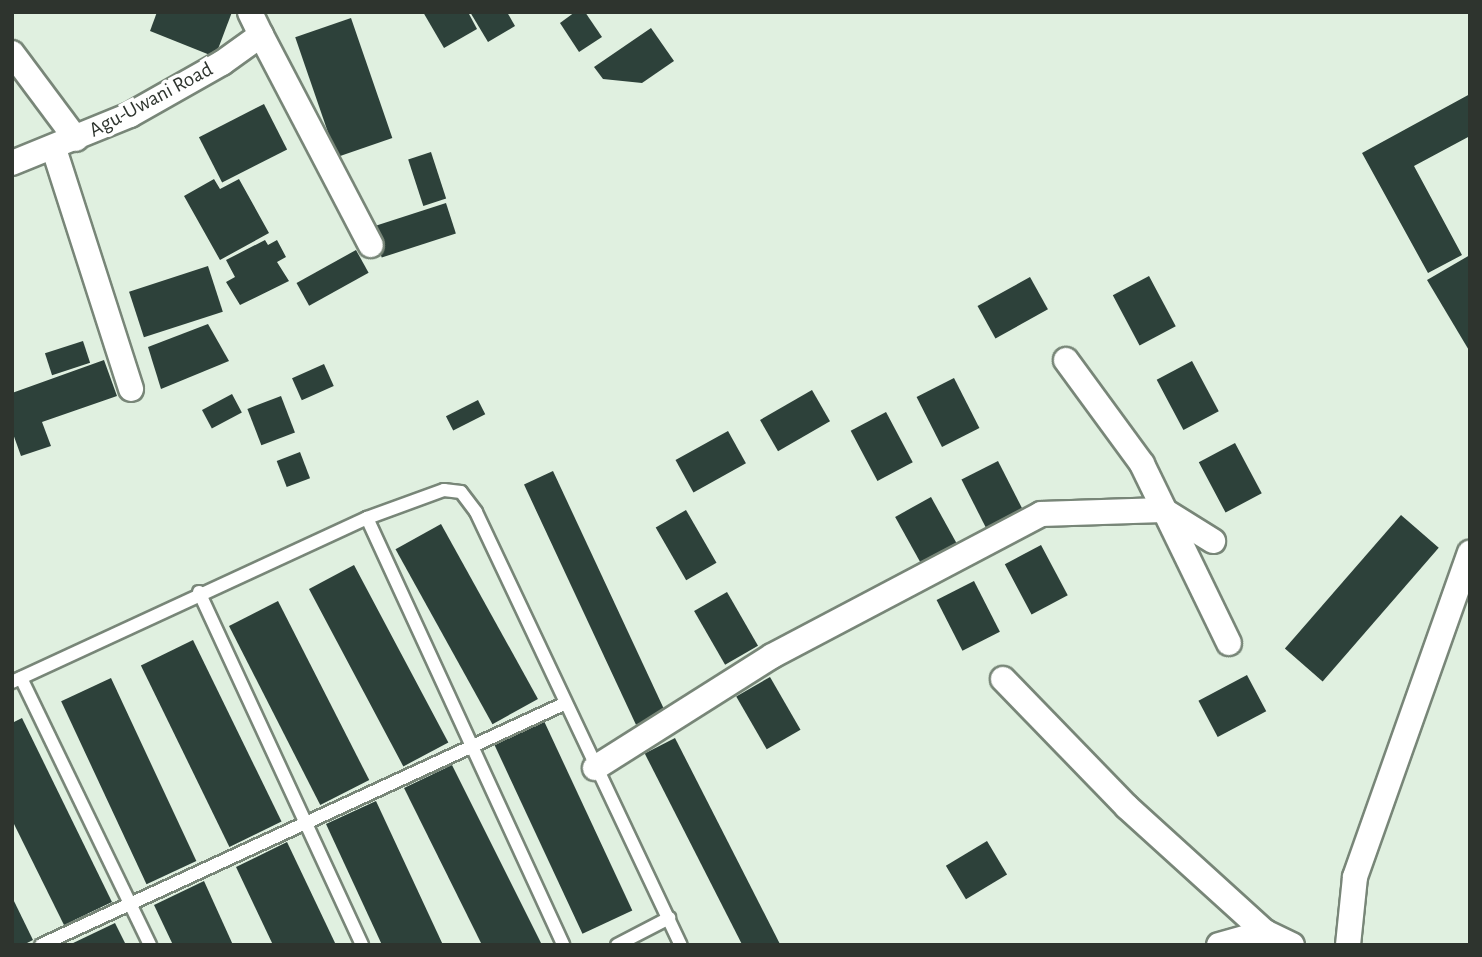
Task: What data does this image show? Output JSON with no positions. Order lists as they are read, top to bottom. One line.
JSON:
{"streets":{"street":["Agu-Uwani Road"]}}
